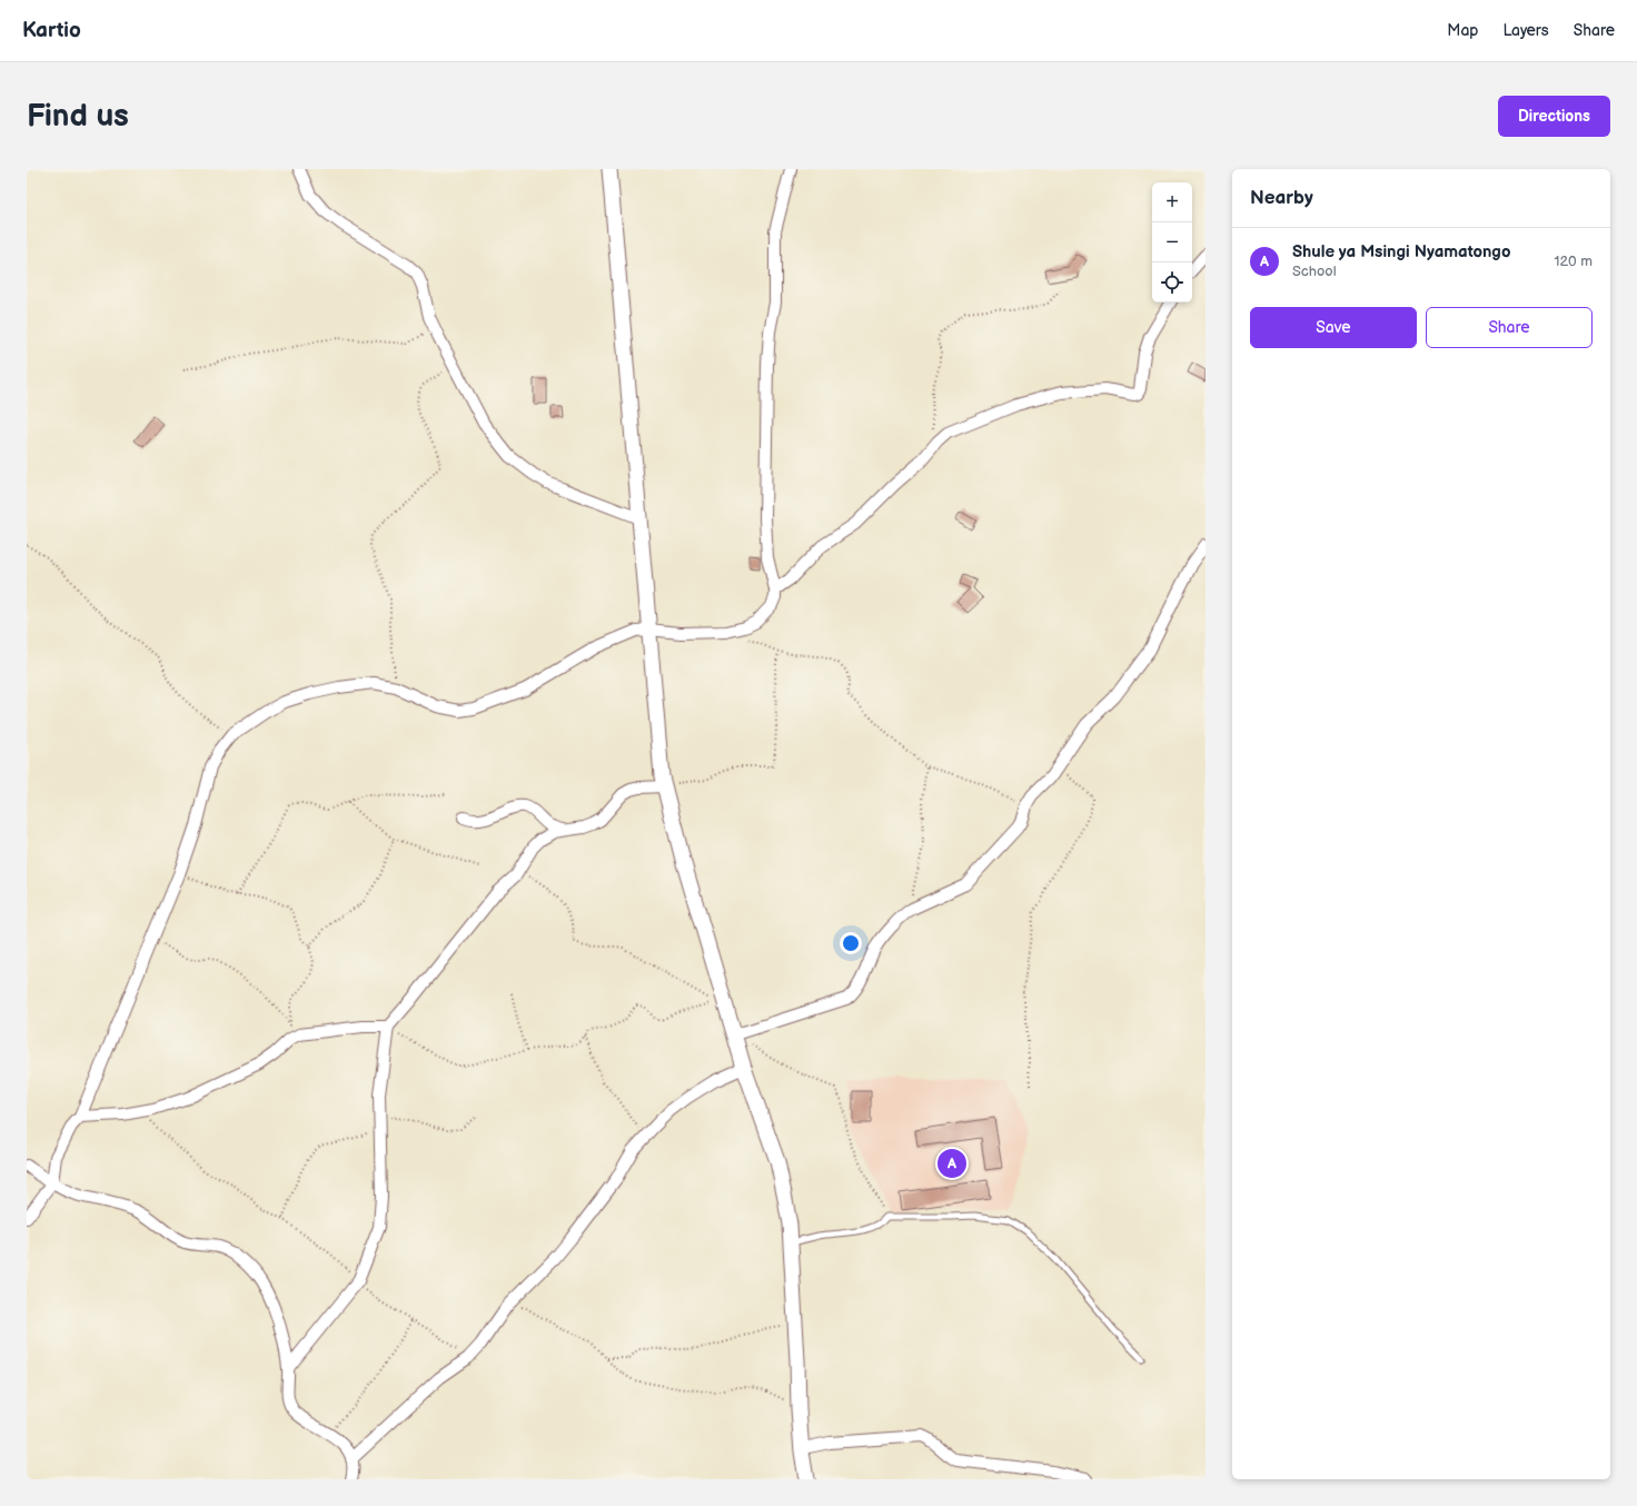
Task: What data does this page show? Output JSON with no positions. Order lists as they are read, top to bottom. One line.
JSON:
{"page":{"header":"Kartio","nav":["Map","Layers","Share"],"buttons":["Directions",["Save","Share"]],"title":"Find us","heading":"Nearby","map_buttons":["+","−"],"list":[{"mark":"A","name":"Shule ya Msingi Nyamatongo","note":"School","value":"120 m"}],"pins":"A"}}
